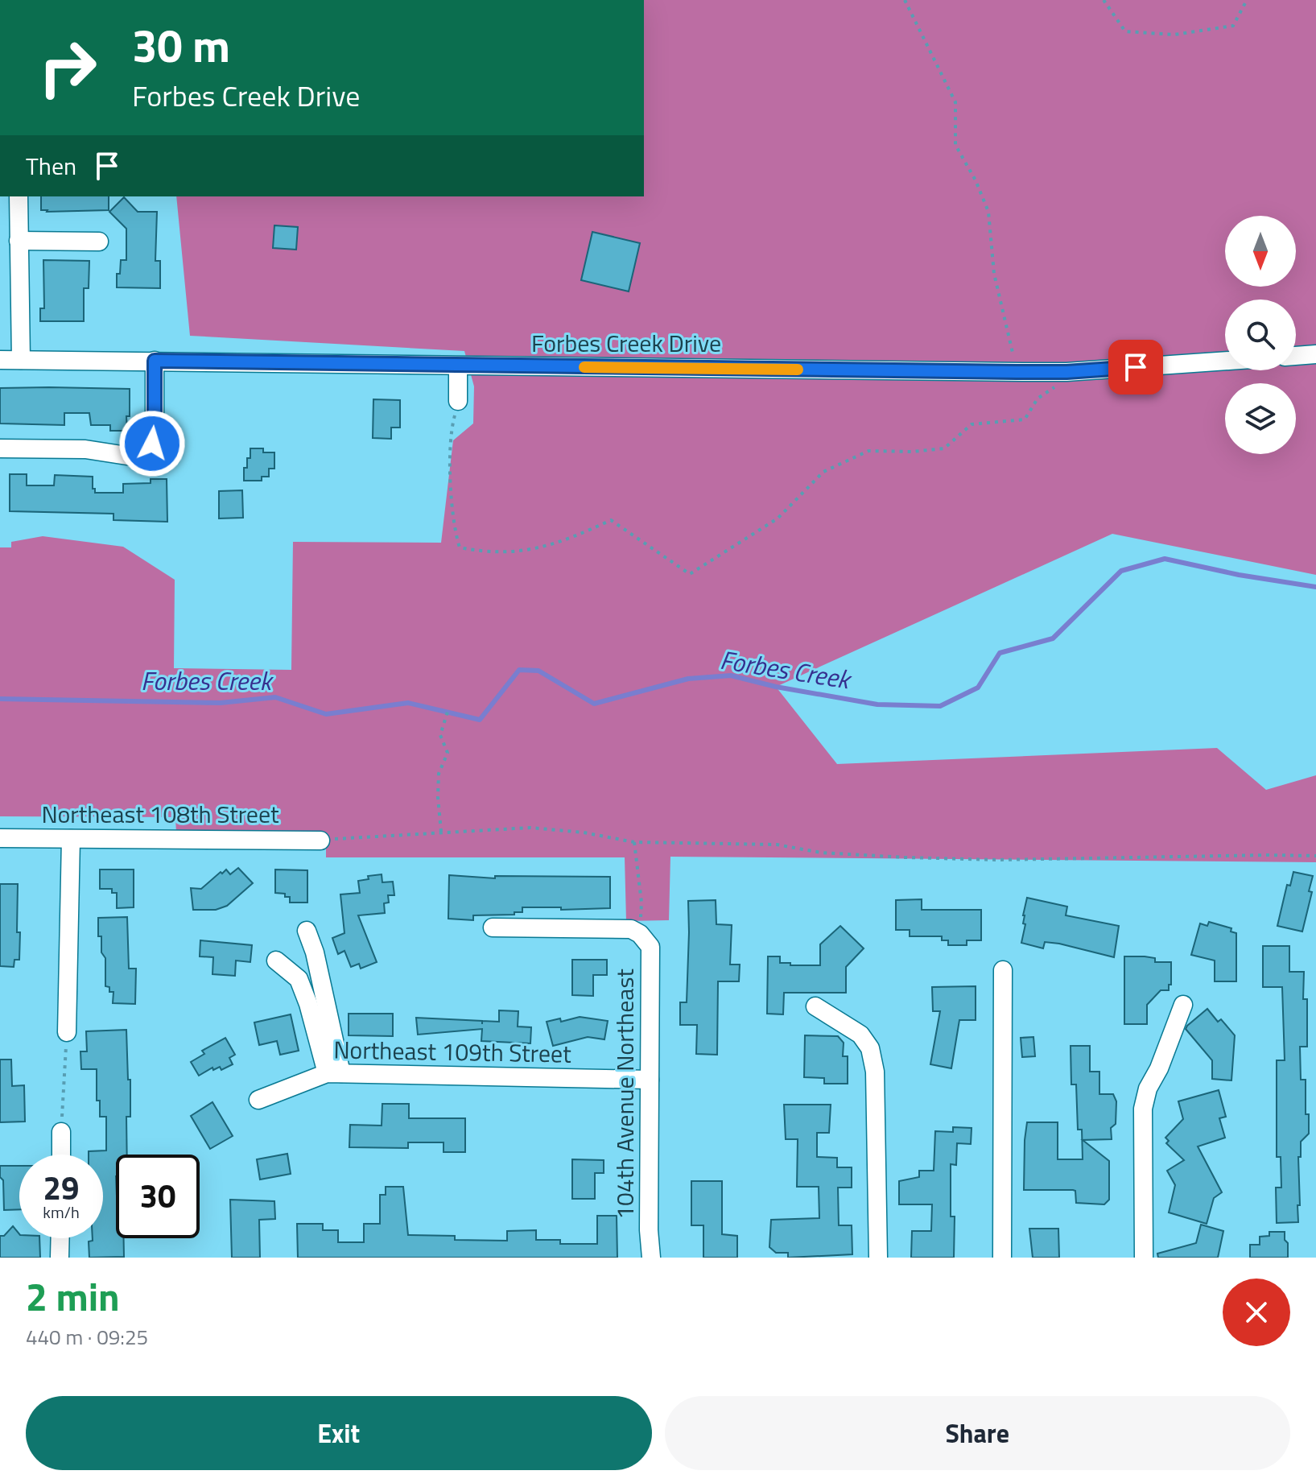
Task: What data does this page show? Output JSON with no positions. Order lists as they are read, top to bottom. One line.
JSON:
{"streets":{"street":["Forbes Creek Drive","Northeast 108th Street","Northeast 109th Street","104th Avenue Northeast"]},"crossings":[["Northeast 109th Street","104th Avenue Northeast"]],"water":["Forbes Creek"],"north":"bottom","page":{"turn":["30 m","Forbes Creek Drive"],"then":"Then","speed":"29 km/h","limit":"30","heading":["2 min","440 m · 09:25"],"buttons":["Exit","Share"]}}
